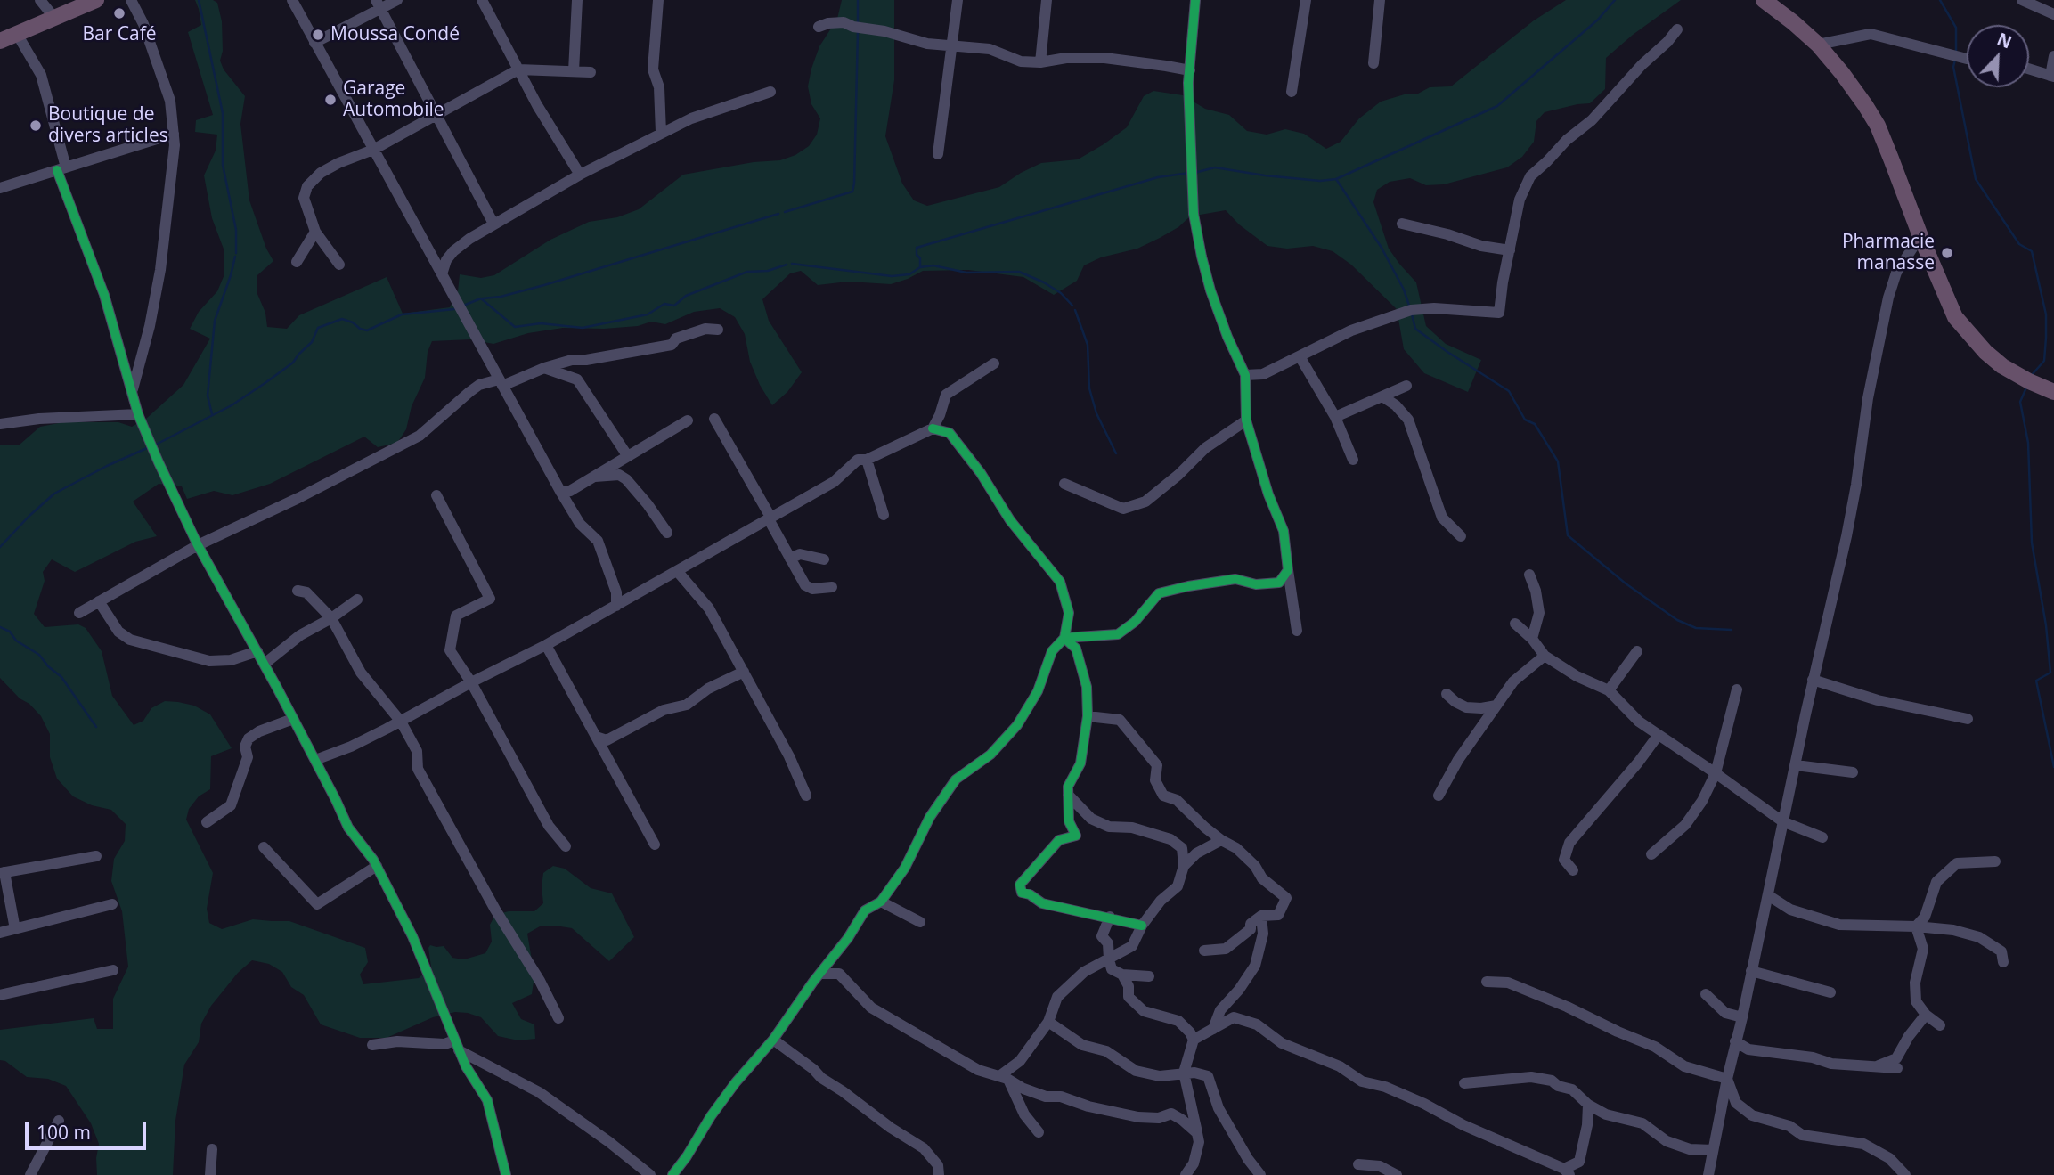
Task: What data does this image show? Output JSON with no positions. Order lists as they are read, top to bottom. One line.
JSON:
{"places":["Bar Café","Moussa Condé","Garage Automobile","Boutique de divers articles","Pharmacie manasse"],"scale_bar":"100 m","north":"top right"}
